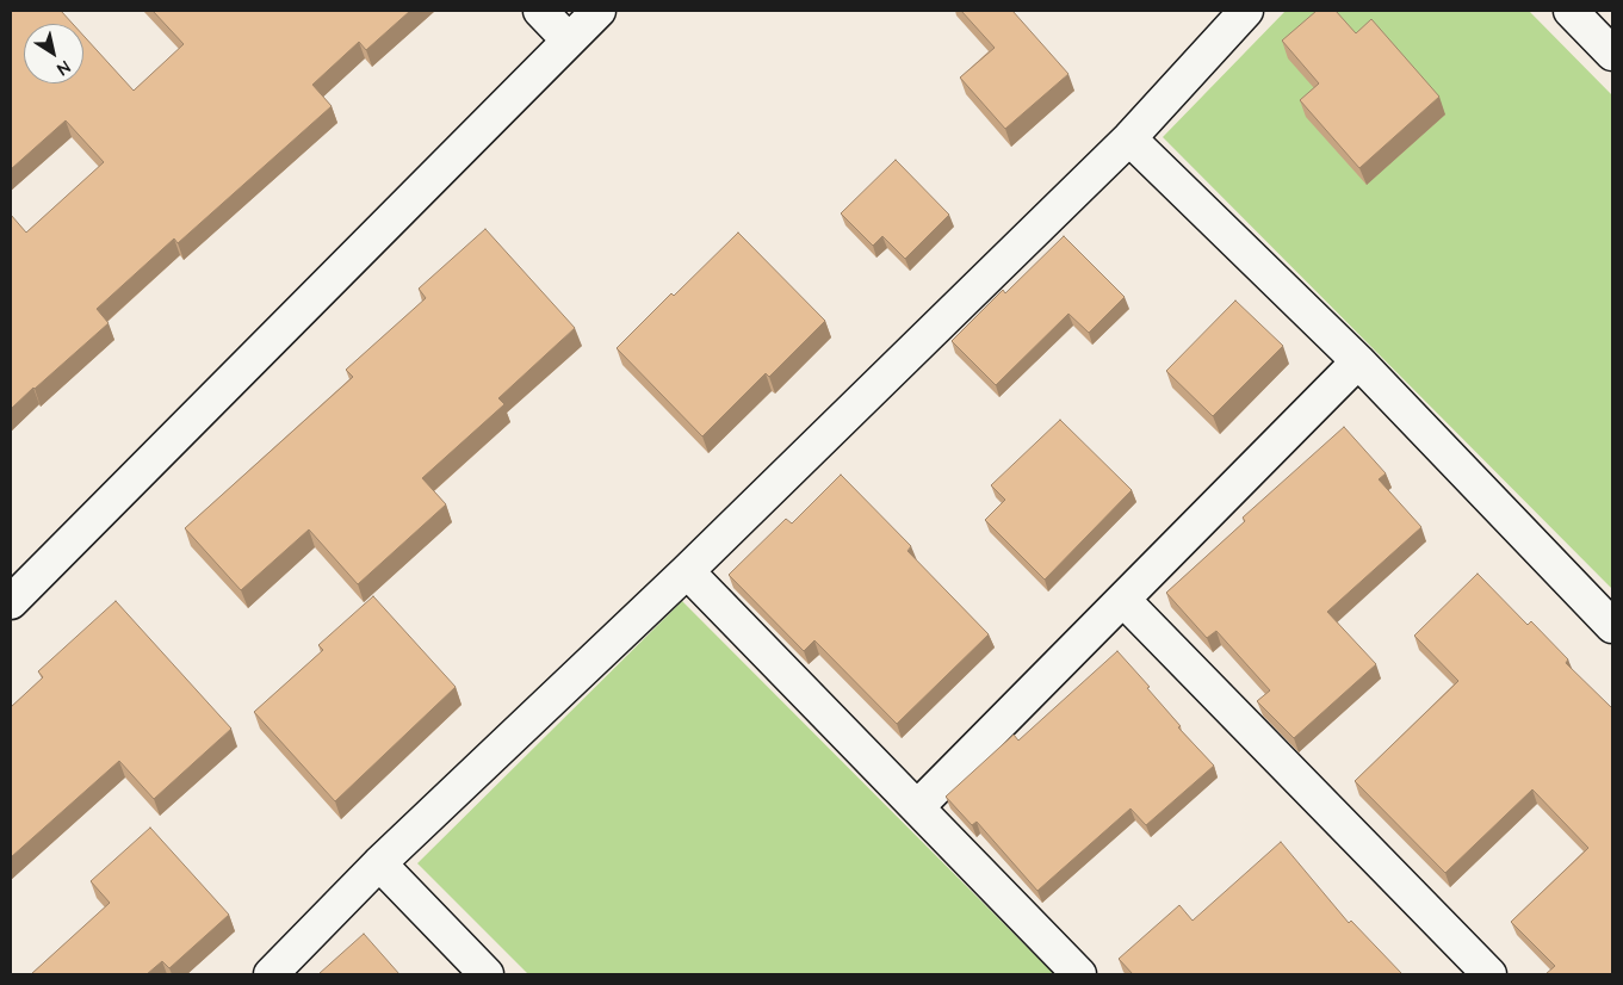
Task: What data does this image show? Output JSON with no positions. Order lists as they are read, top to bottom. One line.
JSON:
{"north":"bottom right"}
